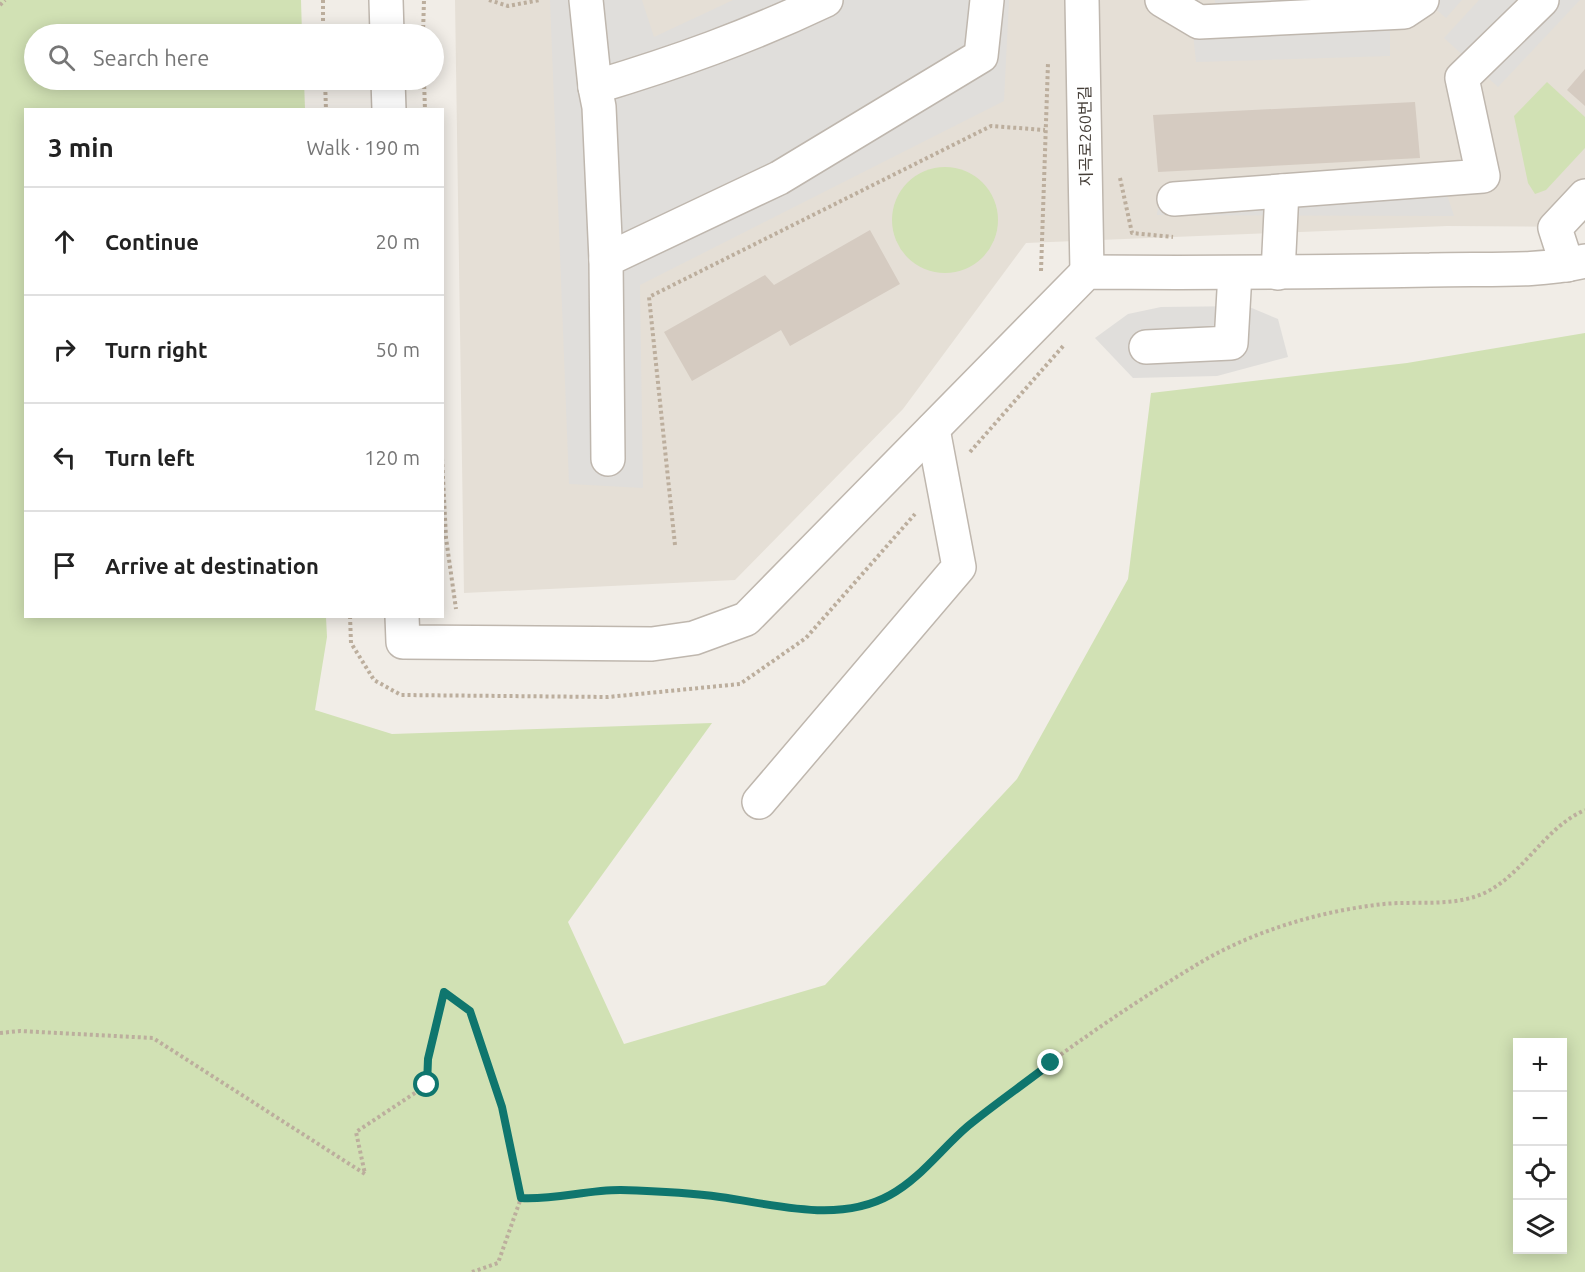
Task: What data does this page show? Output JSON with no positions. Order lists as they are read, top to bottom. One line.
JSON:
{"streets":{"street":["지곡로260번길"]},"page":{"search":"Search here","heading":["3 min","Walk · 190 m"],"list":[["Continue","20 m"],["Turn right","50 m"],["Turn left","120 m"],"Arrive at destination"],"map_buttons":["+","−"]}}
